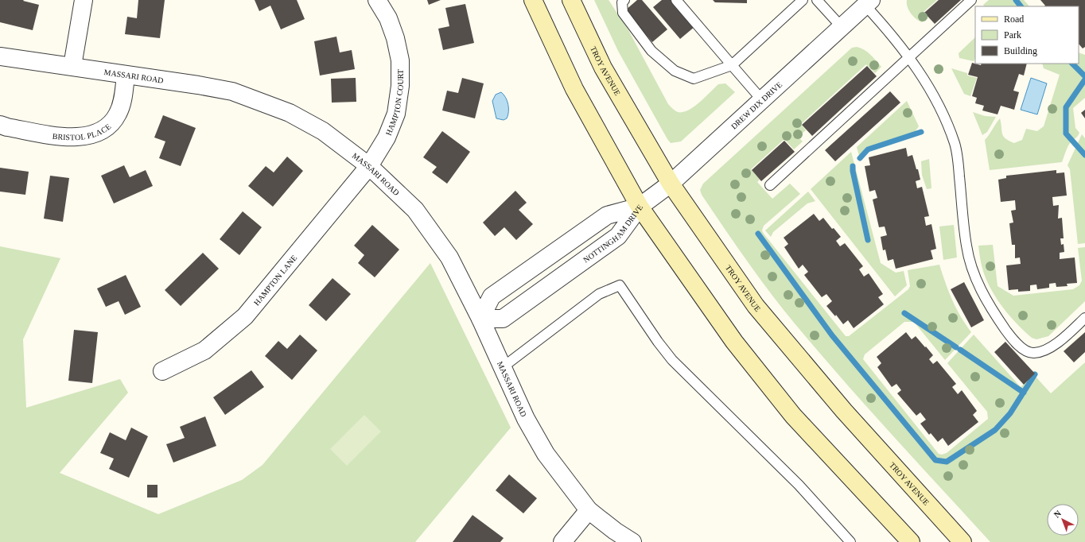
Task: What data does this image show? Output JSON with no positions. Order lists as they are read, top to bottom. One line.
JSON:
{"streets":{"main road":["TROY AVENUE"],"street":["MASSARI ROAD","HAMPTON COURT","DREW DIX DRIVE","BRISTOL PLACE","NOTTINGHAM DRIVE","HAMPTON LANE"]},"crossings":[["TROY AVENUE","DREW DIX DRIVE"],["MASSARI ROAD","HAMPTON COURT"],["MASSARI ROAD","BRISTOL PLACE"],["MASSARI ROAD","NOTTINGHAM DRIVE"],["MASSARI ROAD","HAMPTON LANE"],["HAMPTON COURT","HAMPTON LANE"],["DREW DIX DRIVE","NOTTINGHAM DRIVE"]],"legend":["Road","Park","Building"],"north":"top left"}
